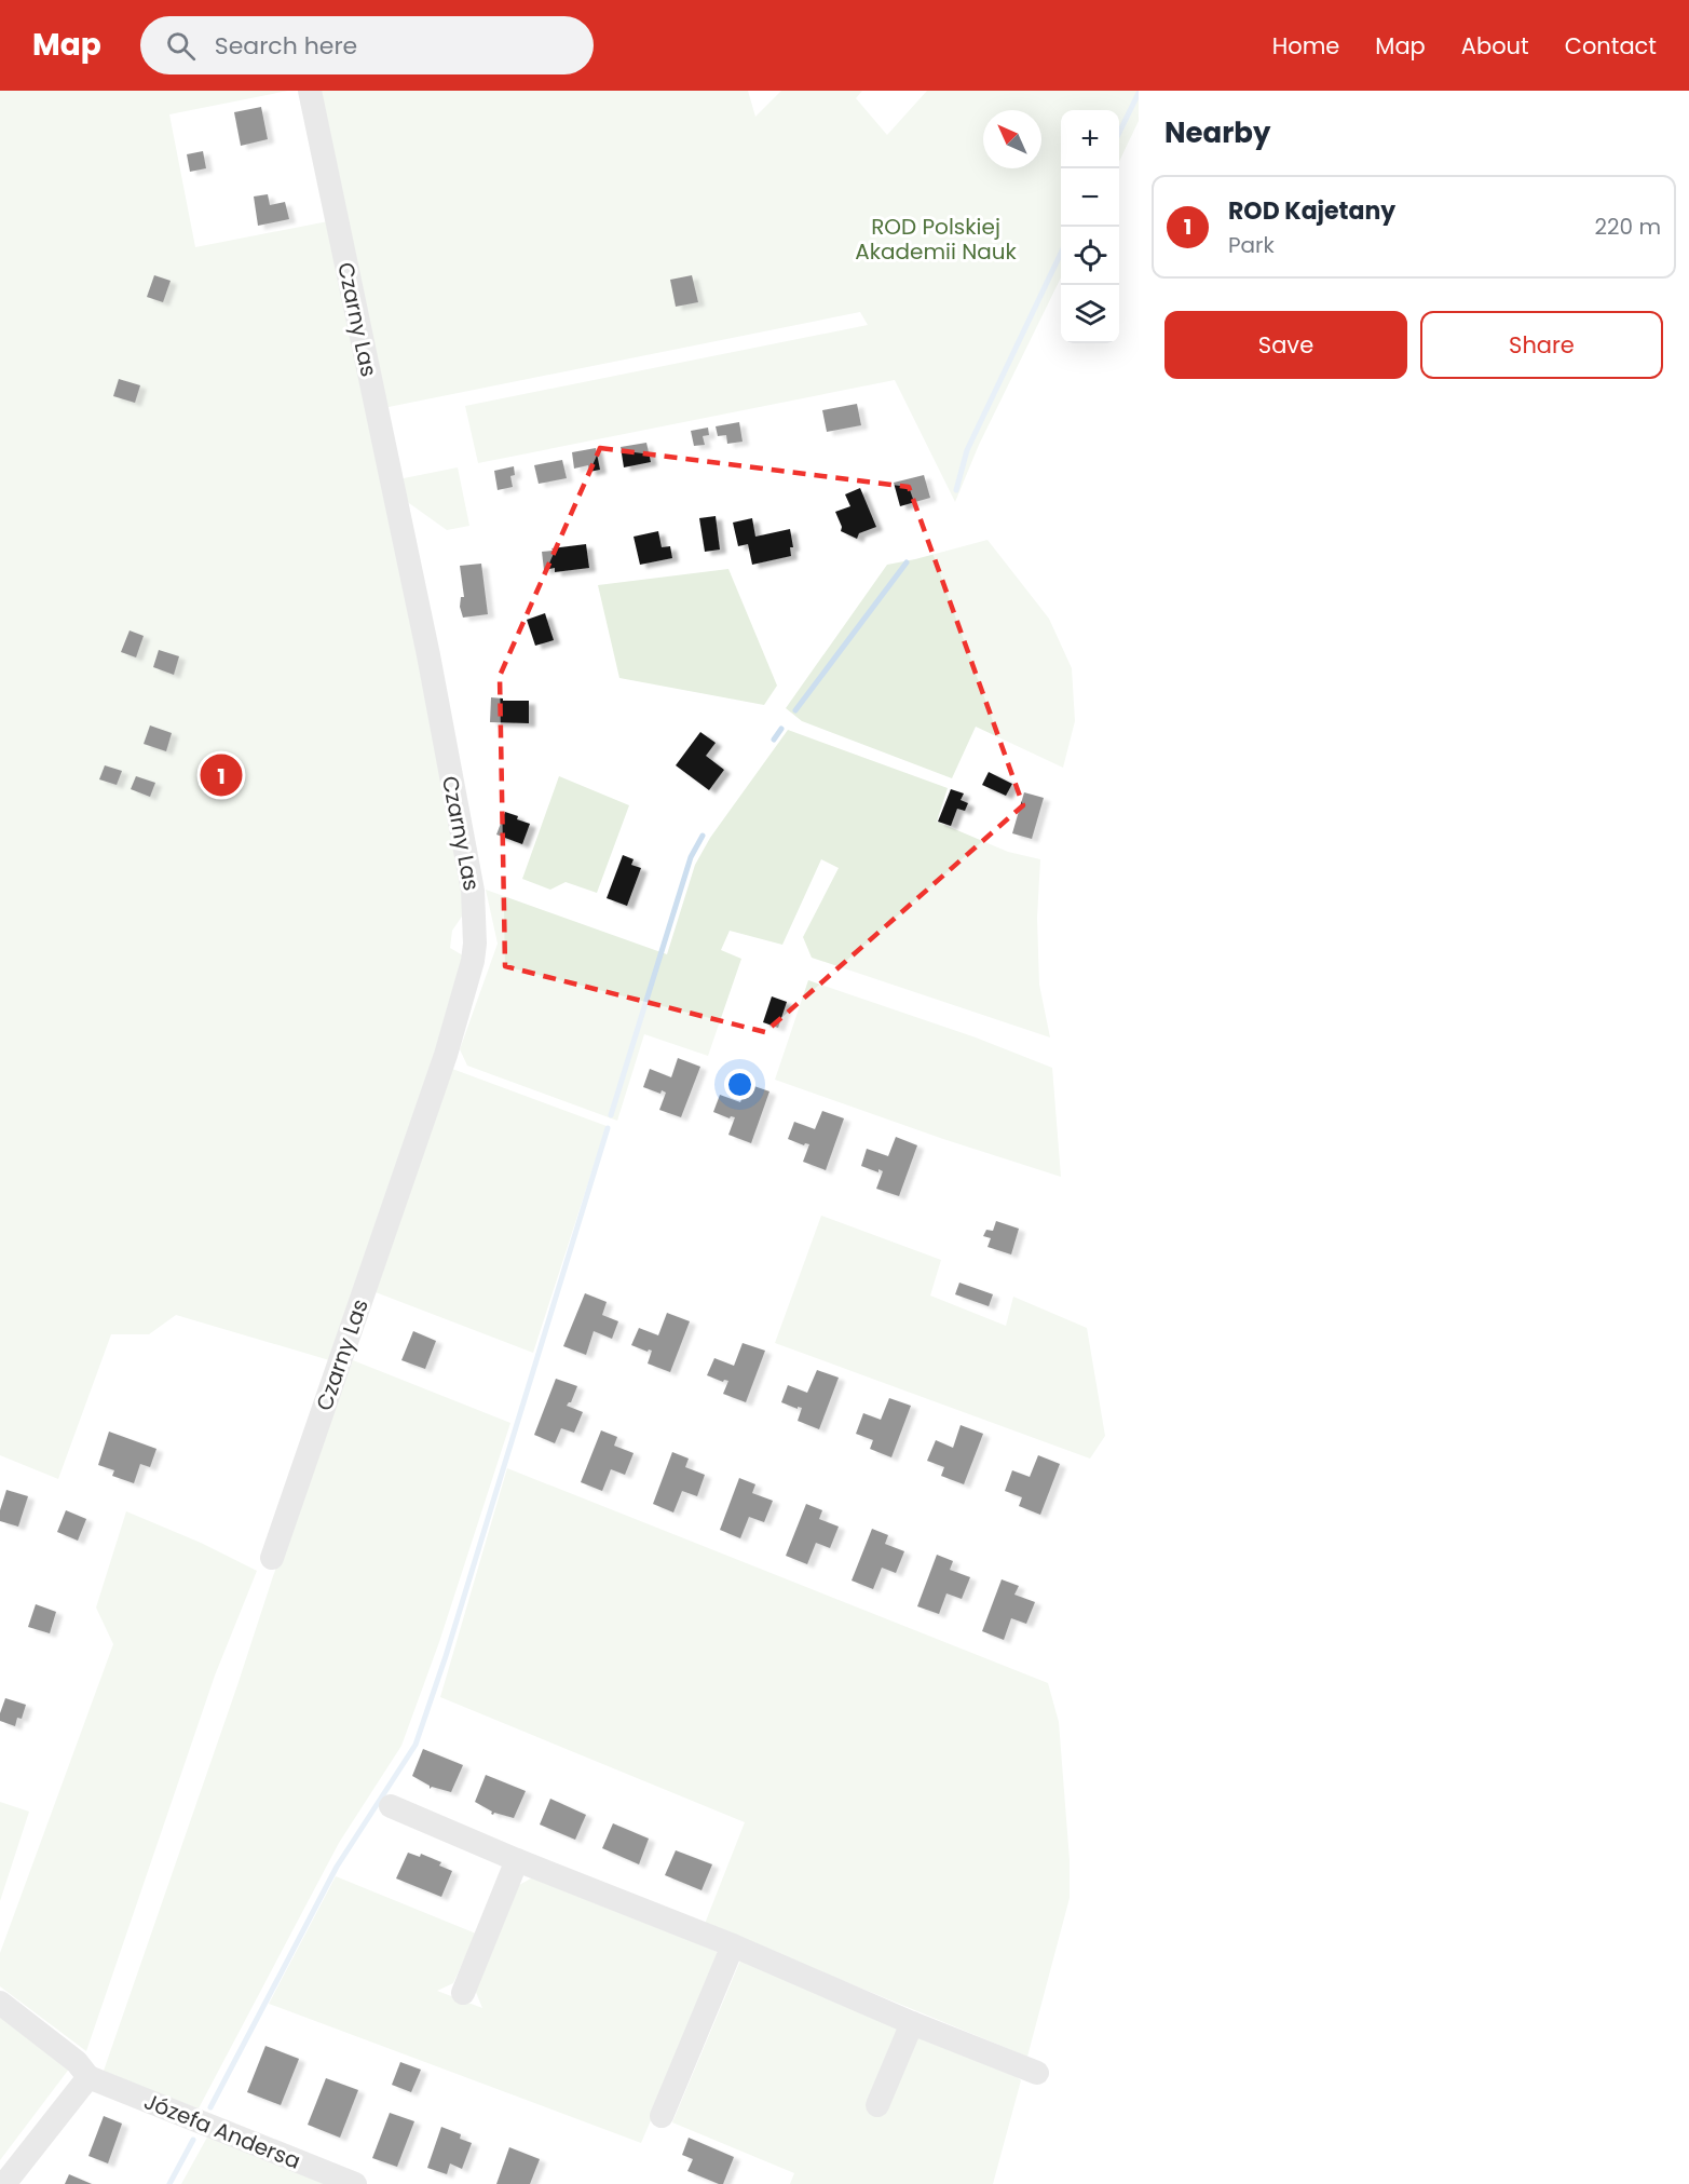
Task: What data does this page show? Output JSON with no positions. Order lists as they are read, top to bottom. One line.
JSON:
{"streets":{"street":["Czarny Las","Józefa Andersa"]},"parks":["ROD Polskiej Akademii Nauk"],"north":"top left","page":{"header":"Map","search":"Search here","nav":["Home","Map","About","Contact"],"heading":"Nearby","map_buttons":["+","−"],"list":[{"mark":"1","name":"ROD Kajetany","note":"Park","value":"220 m"}],"buttons":["Save","Share"],"pins":"1"}}
